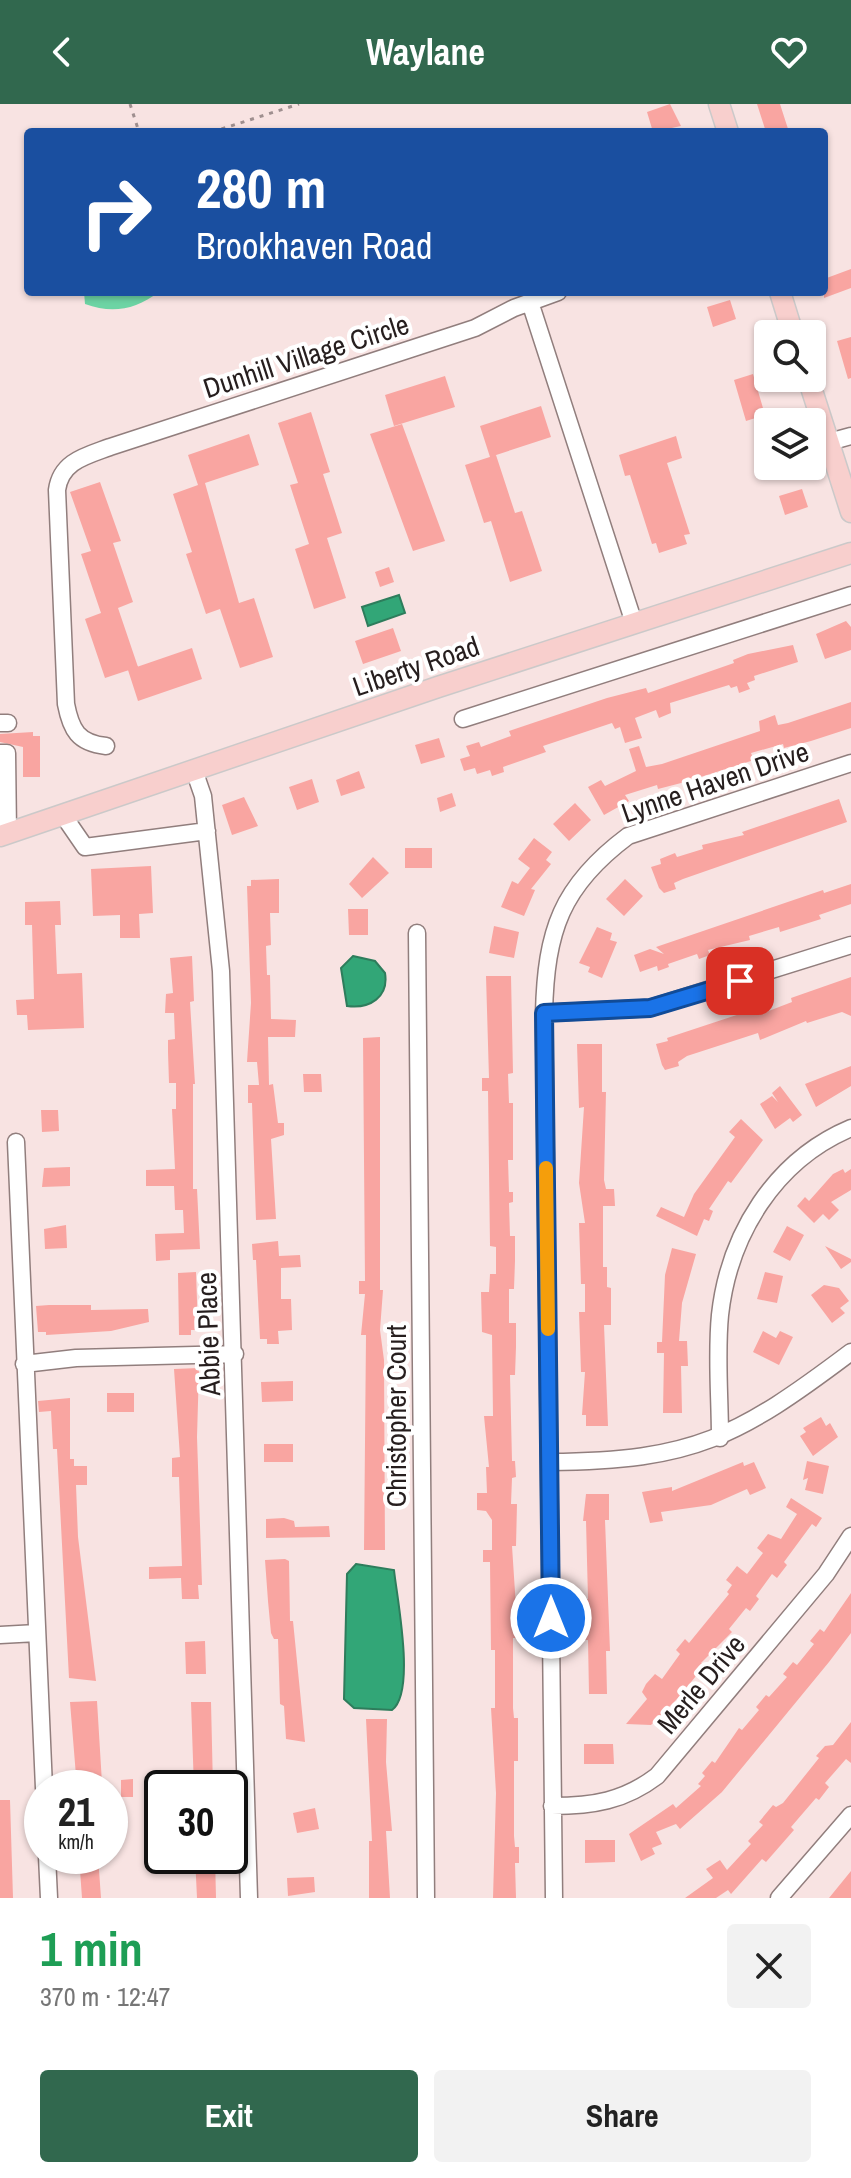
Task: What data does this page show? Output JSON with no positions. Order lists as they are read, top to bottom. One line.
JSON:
{"streets":{"main road":["Liberty Road"],"street":["Dunhill Village Circle","Lynne Haven Drive","Abbie Place","Christopher Court","Merle Drive"]},"crossings":[["Liberty Road","Abbie Place"],["Lynne Haven Drive","Merle Drive"]],"page":{"header":"Waylane","turn":["280 m","Brookhaven Road"],"speed":"21 km/h","limit":"30","heading":["1 min","370 m · 12:47"],"buttons":["Exit","Share"]}}
